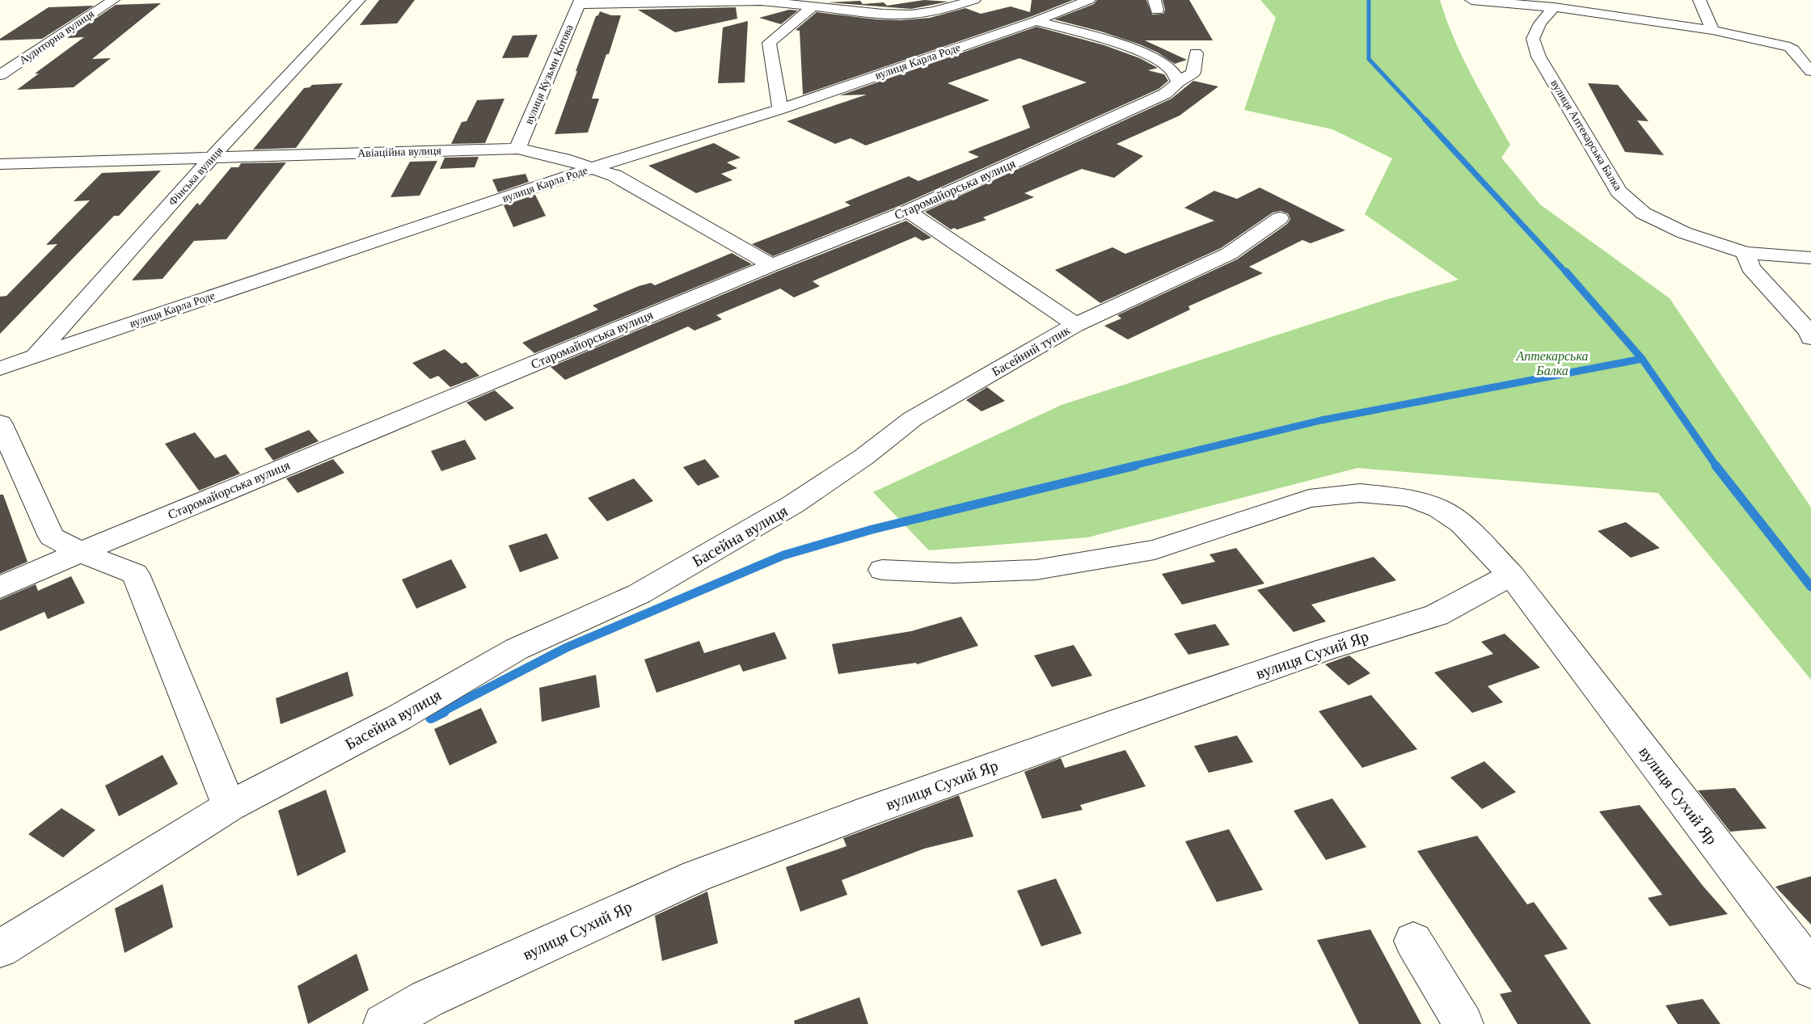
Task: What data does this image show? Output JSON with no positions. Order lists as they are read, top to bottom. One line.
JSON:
{"streets":{"street":["Аудиторна вулиця","вулиця Карла Роде","вулиця Кузьми Котова","вулиця Аптекарська Балка","Авіаційна вулиця","Фінська вулиця","Старомайорська вулиця","Басейний тупик","Басейна вулиця","вулиця Сухий Яр"]},"crossings":[["вулиця Карла Роде","Авіаційна вулиця"],["вулиця Карла Роде","Фінська вулиця"],["вулиця Кузьми Котова","Авіаційна вулиця"],["Авіаційна вулиця","Фінська вулиця"],["Авіаційна вулиця","Старомайорська вулиця"],["Басейний тупик","Басейна вулиця"]],"parks":["Аптекарська Балка"]}
